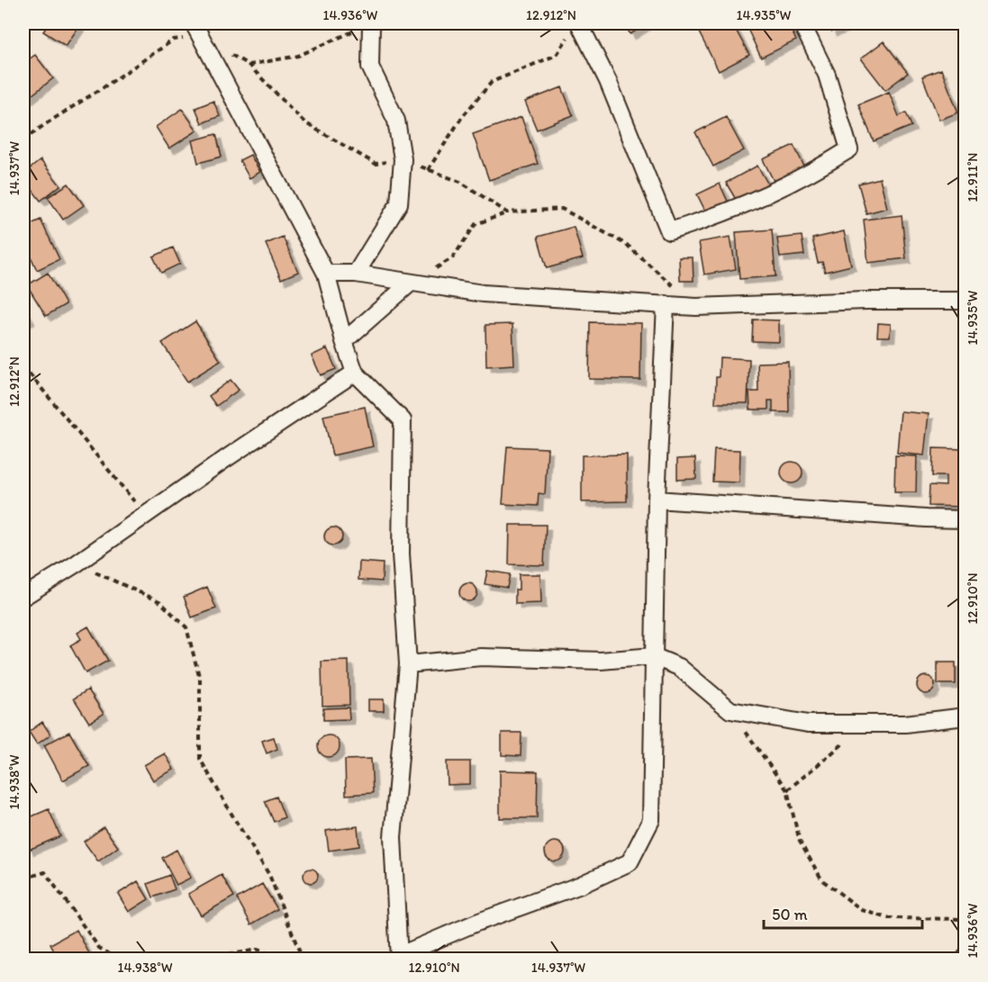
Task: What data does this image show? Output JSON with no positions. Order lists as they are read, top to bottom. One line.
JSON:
{"scale_bar":"50 m","coordinates":["14.936°W","12.912°N","14.935°W","14.937°W","12.911°N","12.910°N","14.938°W"]}
